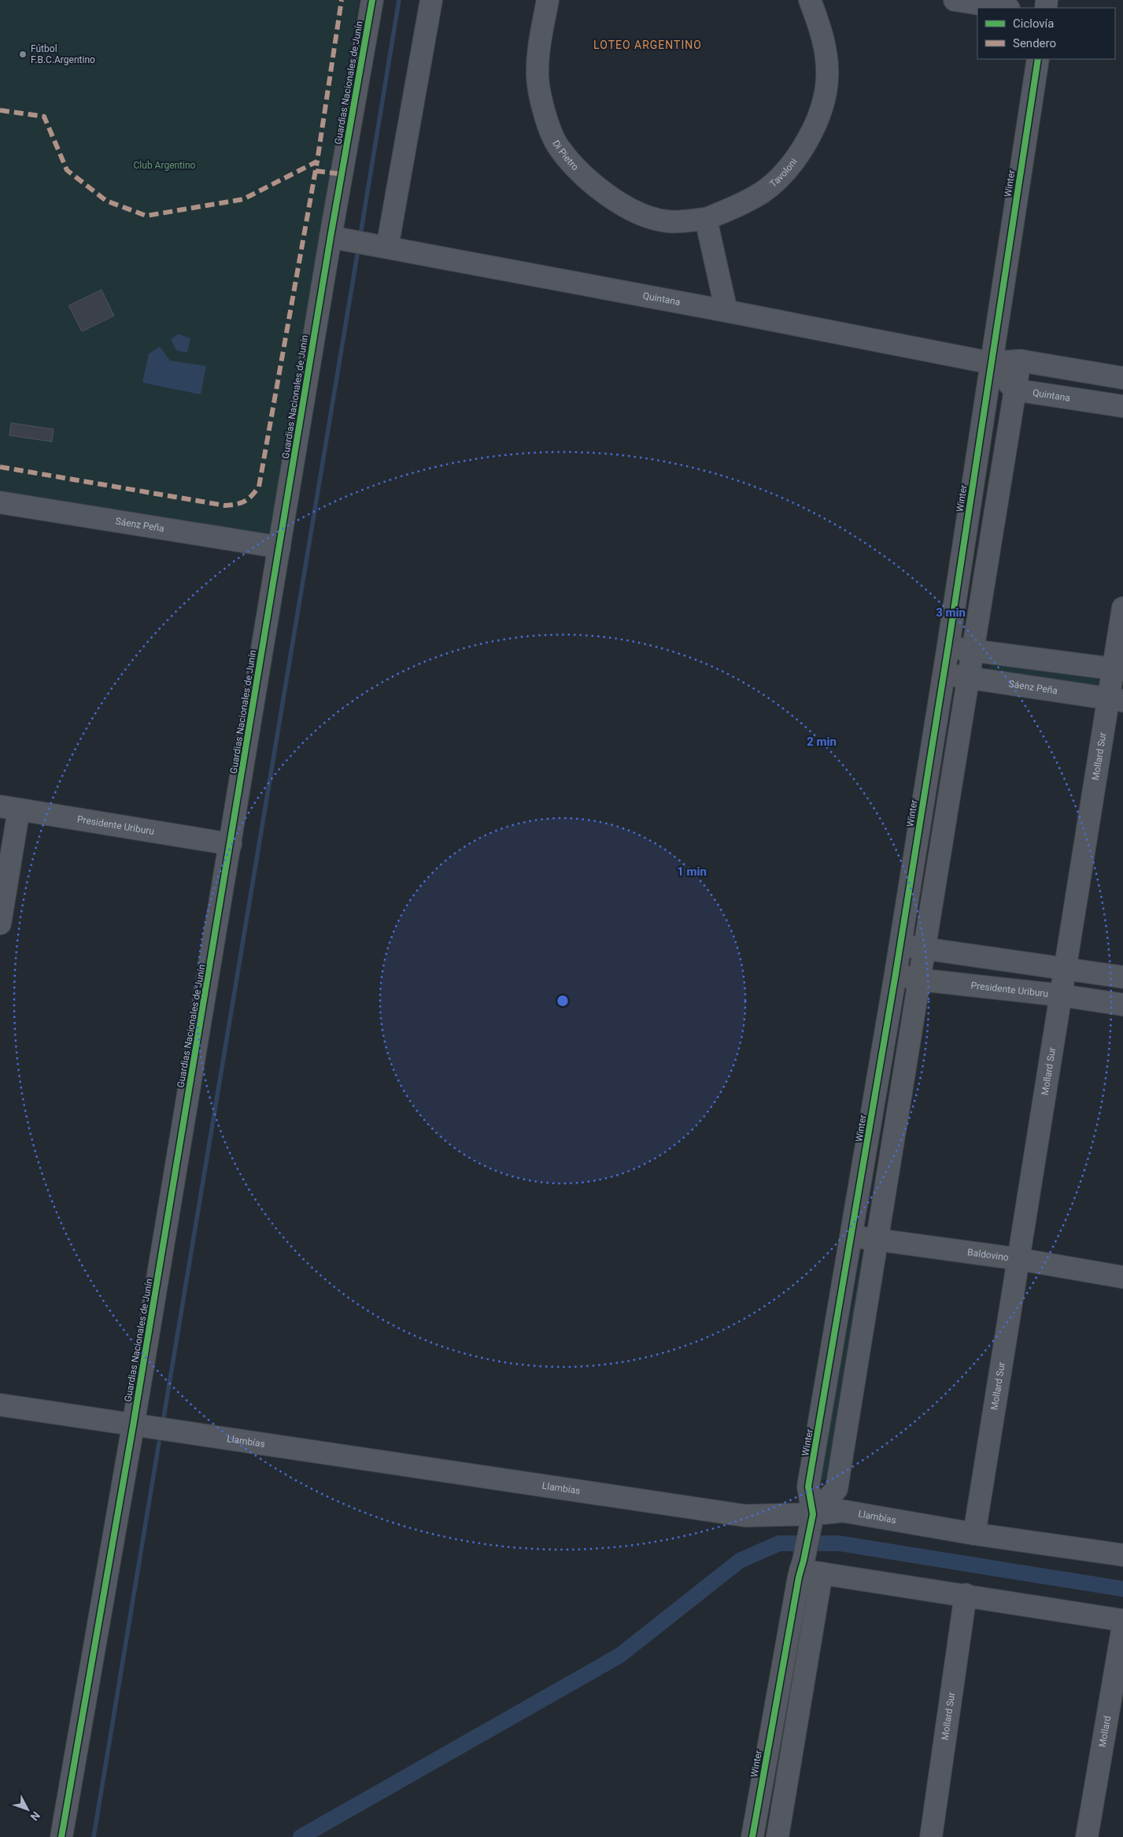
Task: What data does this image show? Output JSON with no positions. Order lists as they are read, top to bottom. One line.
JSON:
{"streets":{"street":["Guardias Nacionales de Junín","Di Pietro","Tavoloni","Winter","Quintana","Sáenz Peña","Mollard Sur","Presidente Uriburu","Baldovino","Llambías","Mollard"]},"crossings":[["Guardias Nacionales de Junín","Quintana"],["Guardias Nacionales de Junín","Sáenz Peña"],["Guardias Nacionales de Junín","Presidente Uriburu"],["Guardias Nacionales de Junín","Llambías"],["Di Pietro","Tavoloni"],["Winter","Quintana"],["Winter","Sáenz Peña"],["Winter","Presidente Uriburu"],["Winter","Baldovino"],["Winter","Llambías"],["Sáenz Peña","Mollard Sur"],["Mollard Sur","Presidente Uriburu"],["Mollard Sur","Baldovino"],["Mollard Sur","Llambías"]],"districts":["LOTEO ARGENTINO"],"parks":["Club Argentino"],"places":["Fútbol F.B.C.Argentino"],"legend":["Ciclovía","Sendero"],"north":"bottom right","rings":["3 min","2 min","1 min"]}
